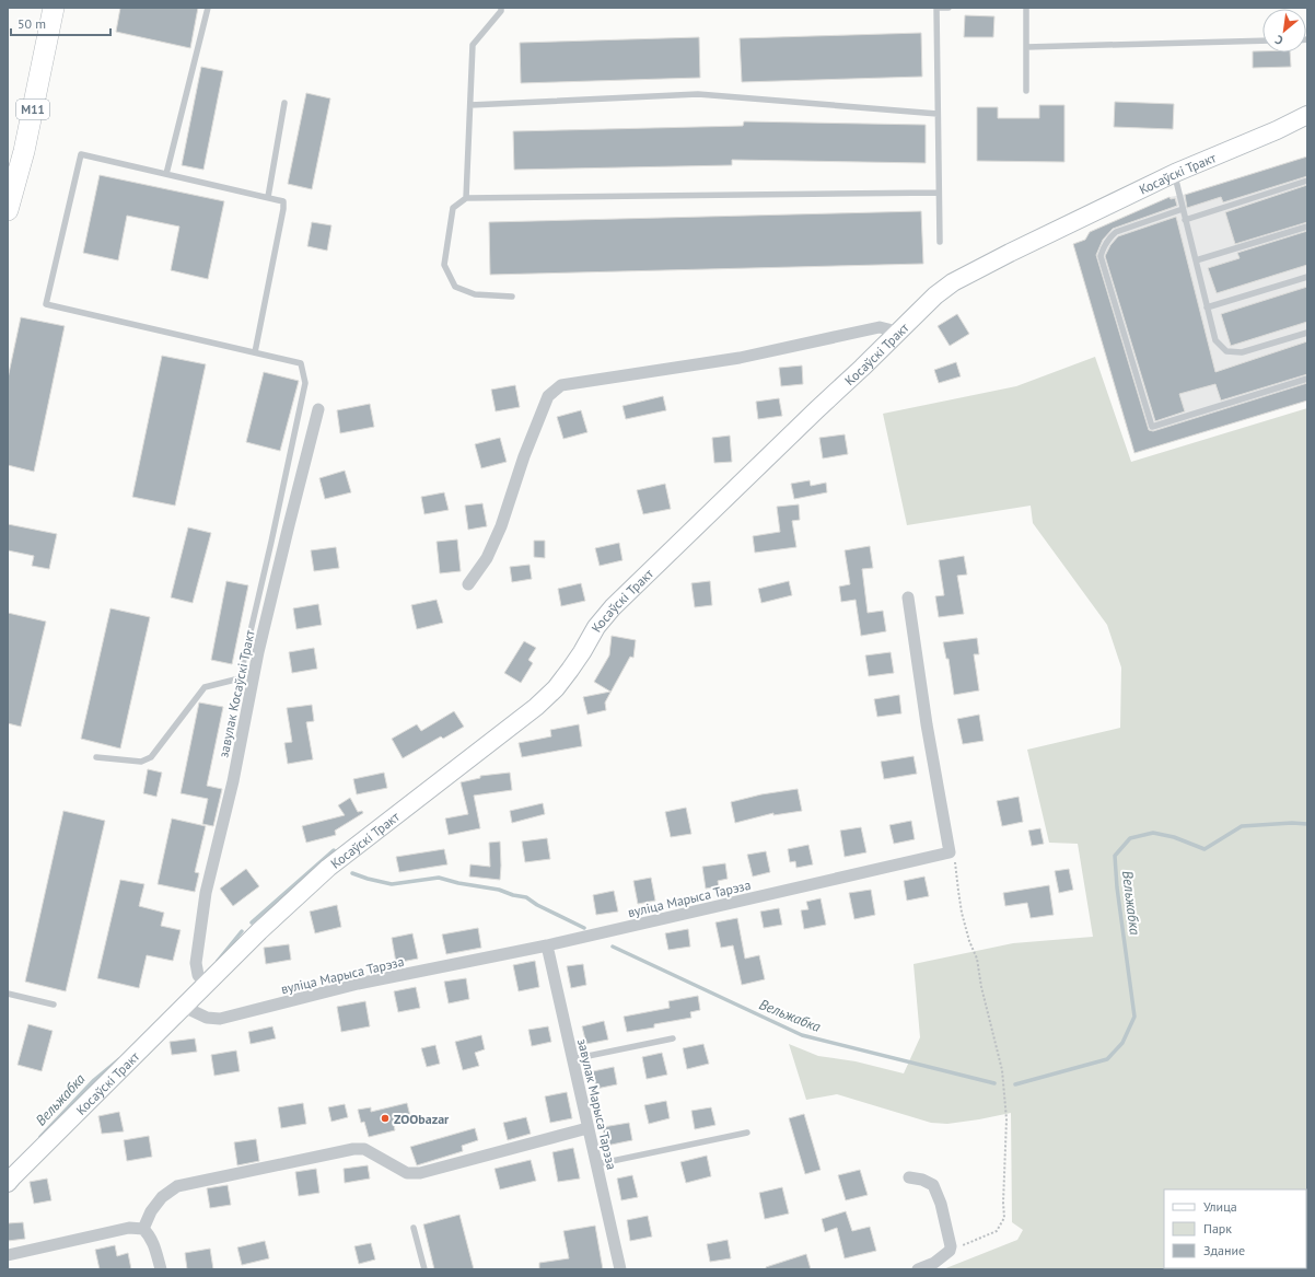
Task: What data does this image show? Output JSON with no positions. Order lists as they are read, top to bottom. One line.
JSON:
{"streets":{"highway":["М11"],"main road":["Косаўскі Тракт"],"street":["завулак Косаўскі Тракт","вуліца Марыса Тарэза","завулак Марыса Тарэза"]},"crossings":[["Косаўскі Тракт","завулак Косаўскі Тракт"],["Косаўскі Тракт","вуліца Марыса Тарэза"],["вуліца Марыса Тарэза","завулак Марыса Тарэза"]],"water":["Вельжабка"],"places":["ZOObazar"],"legend":["Улица","Парк","Здание"],"scale_bar":"50 m","north":"bottom left"}
